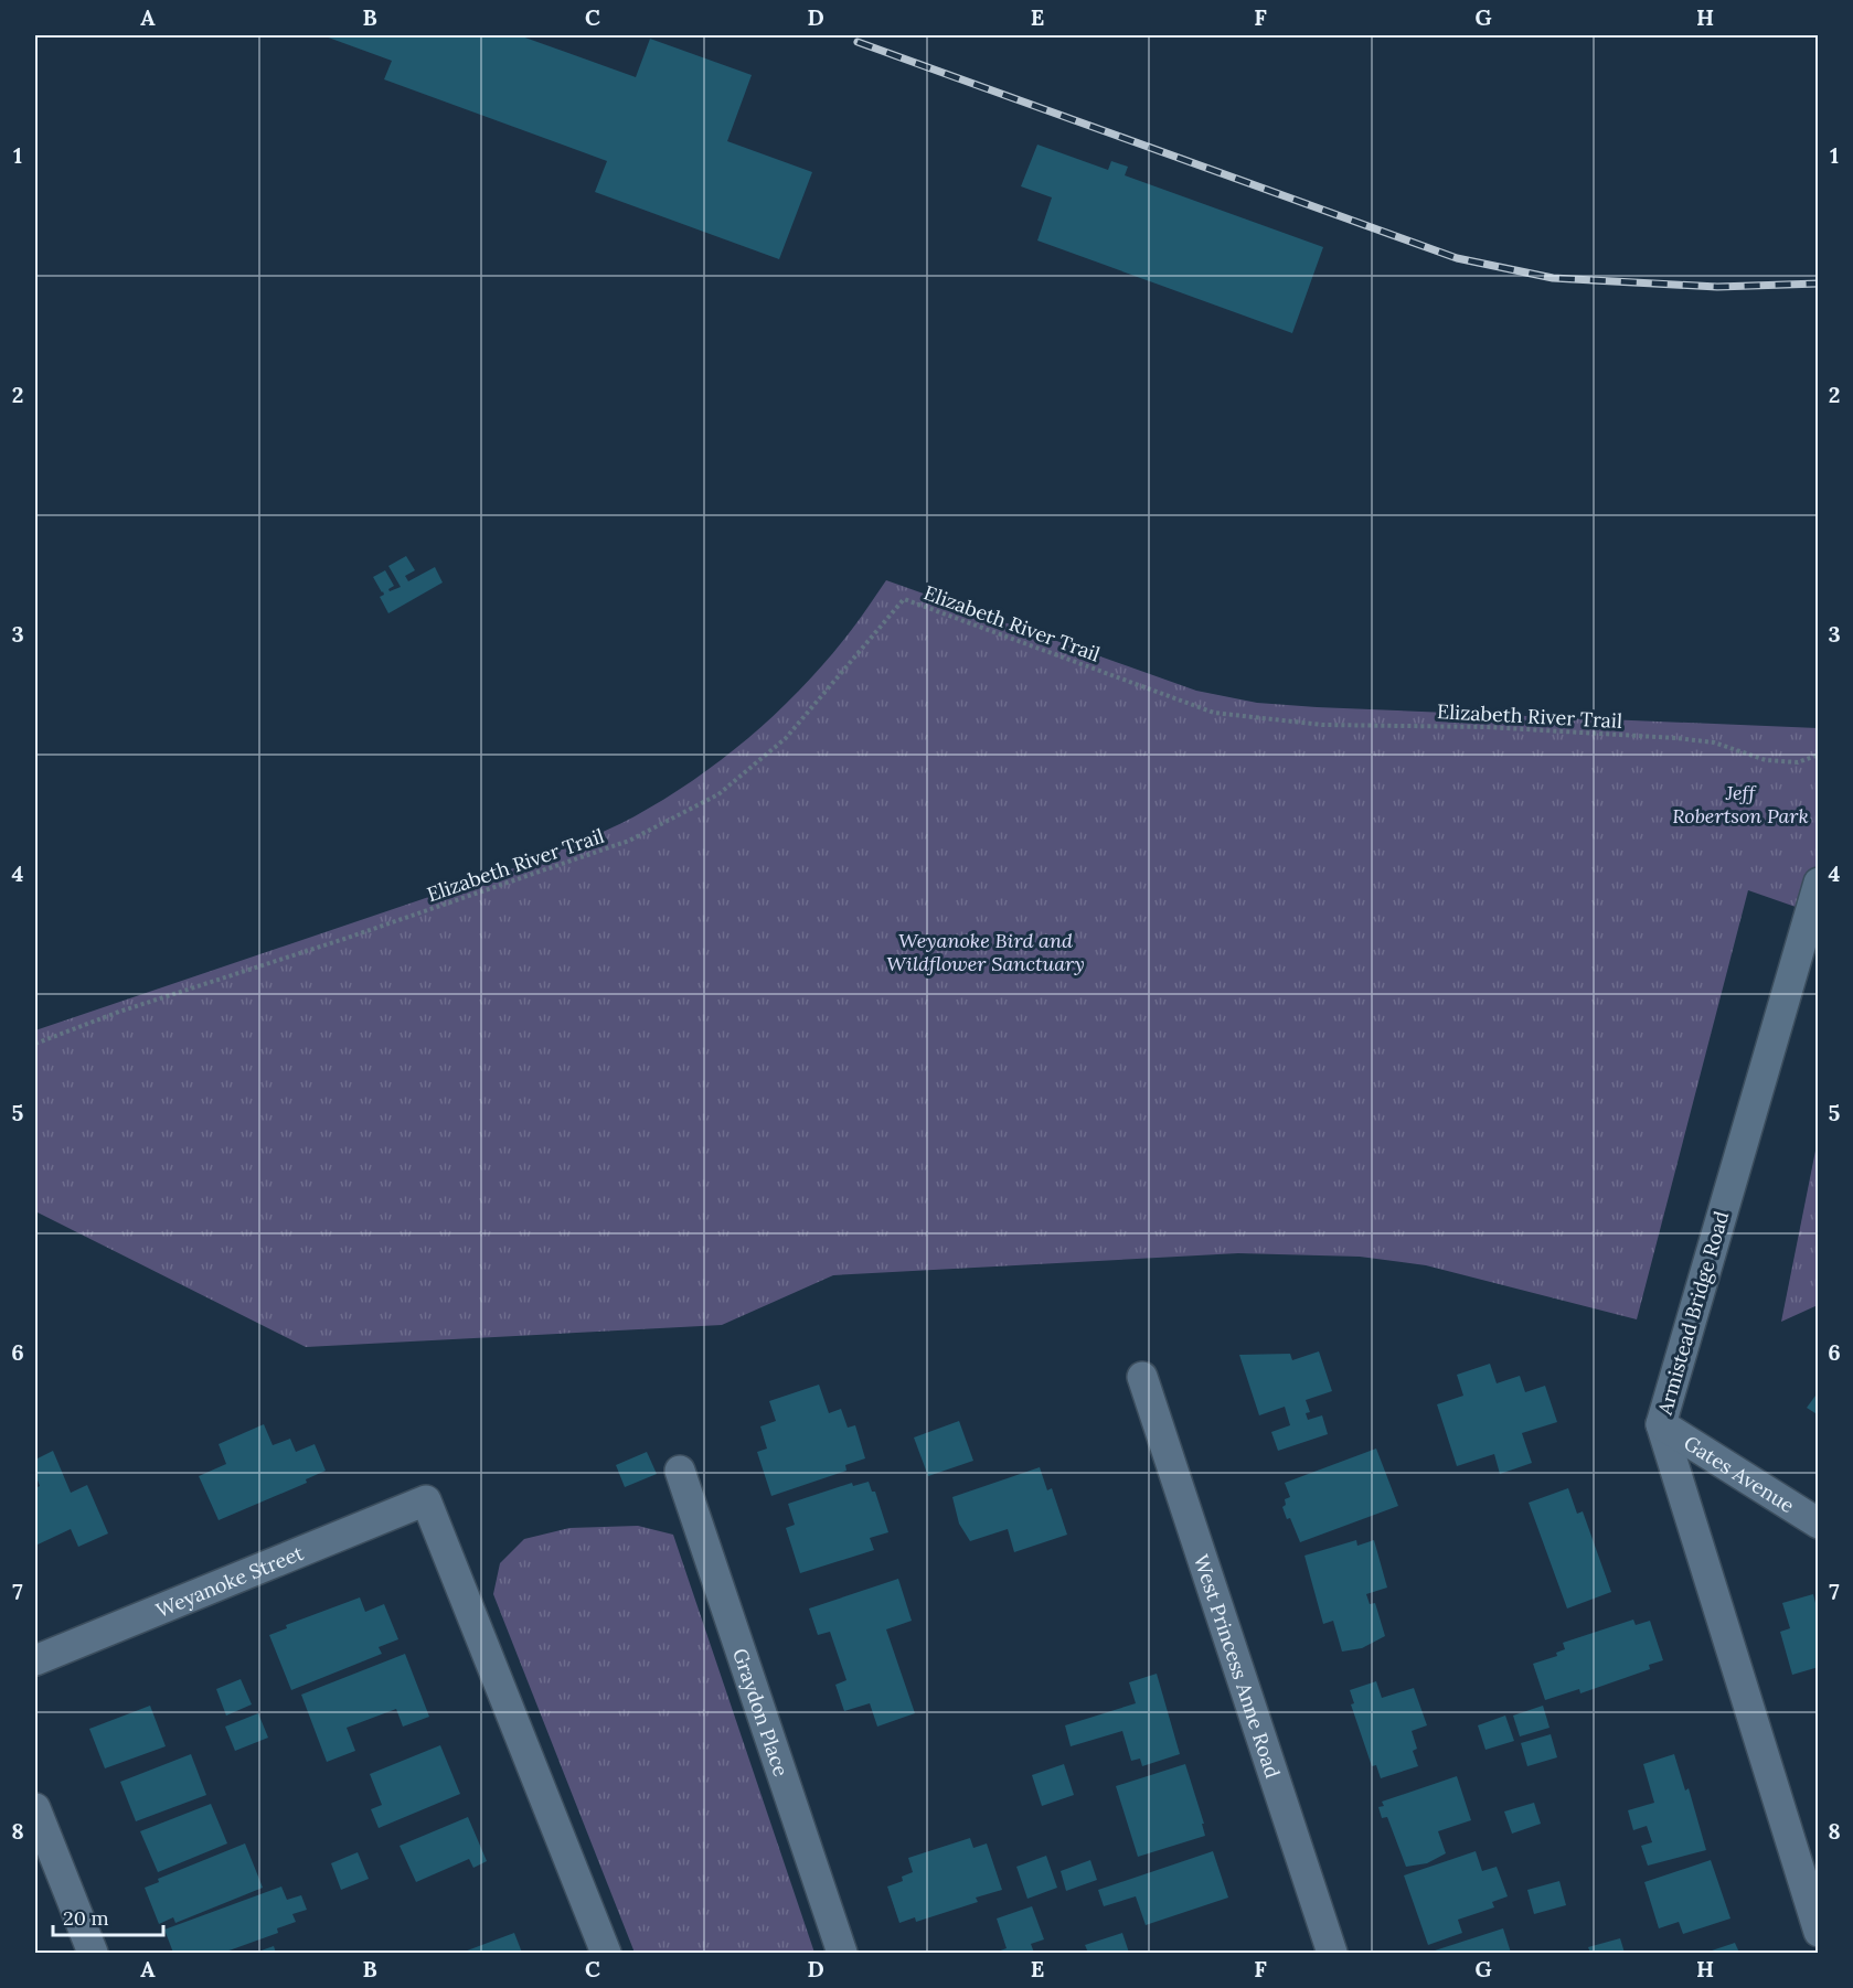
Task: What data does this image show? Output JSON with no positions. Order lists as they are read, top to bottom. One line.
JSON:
{"streets":{"street":["Armistead Bridge Road","Gates Avenue","Weyanoke Street","West Princess Anne Road","Graydon Place"],"path":["Elizabeth River Trail"]},"crossings":[["Armistead Bridge Road","Gates Avenue"]],"parks":["Jeff Robertson Park","Weyanoke Bird and Wildflower Sanctuary"],"scale_bar":"20 m","grid":{"columns":["A","B","C","D","E","F","G","H"],"rows":["1","2","3","4","5","6","7","8"]}}
